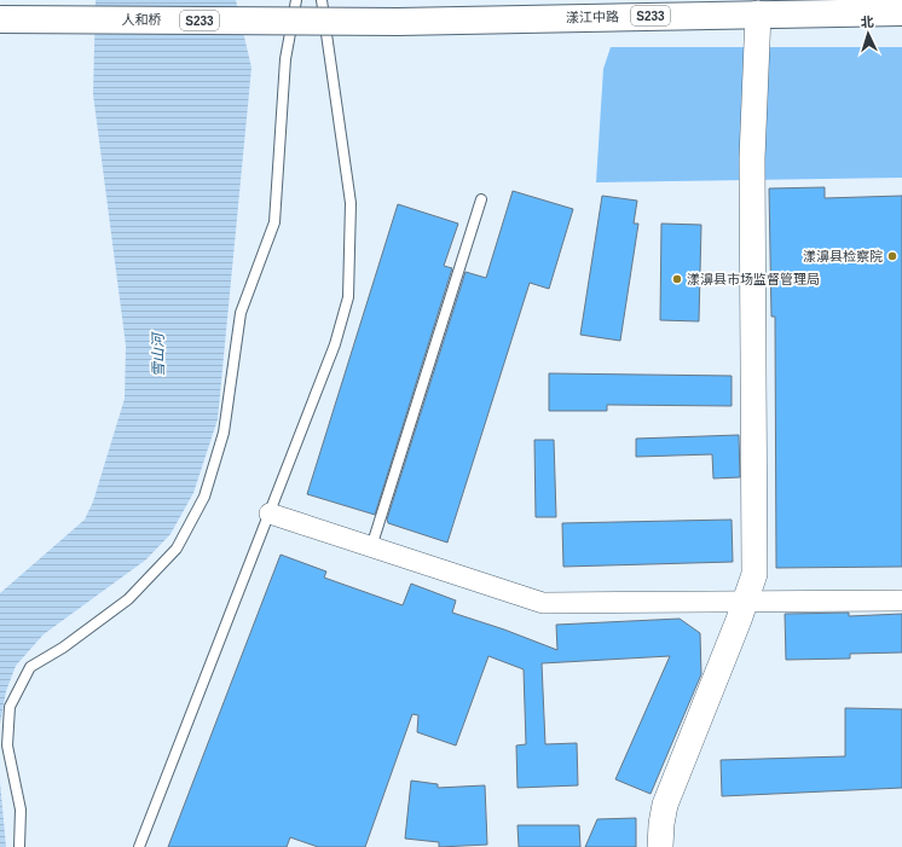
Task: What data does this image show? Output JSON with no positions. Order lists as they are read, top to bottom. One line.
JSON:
{"streets":{"main road":["S233","漾江中路","人和桥"]},"crossings":[["漾江中路","人和桥"]],"water":["雪山河"],"places":["漾濞县检察院","漾濞县市场监督管理局"],"north":"top"}
